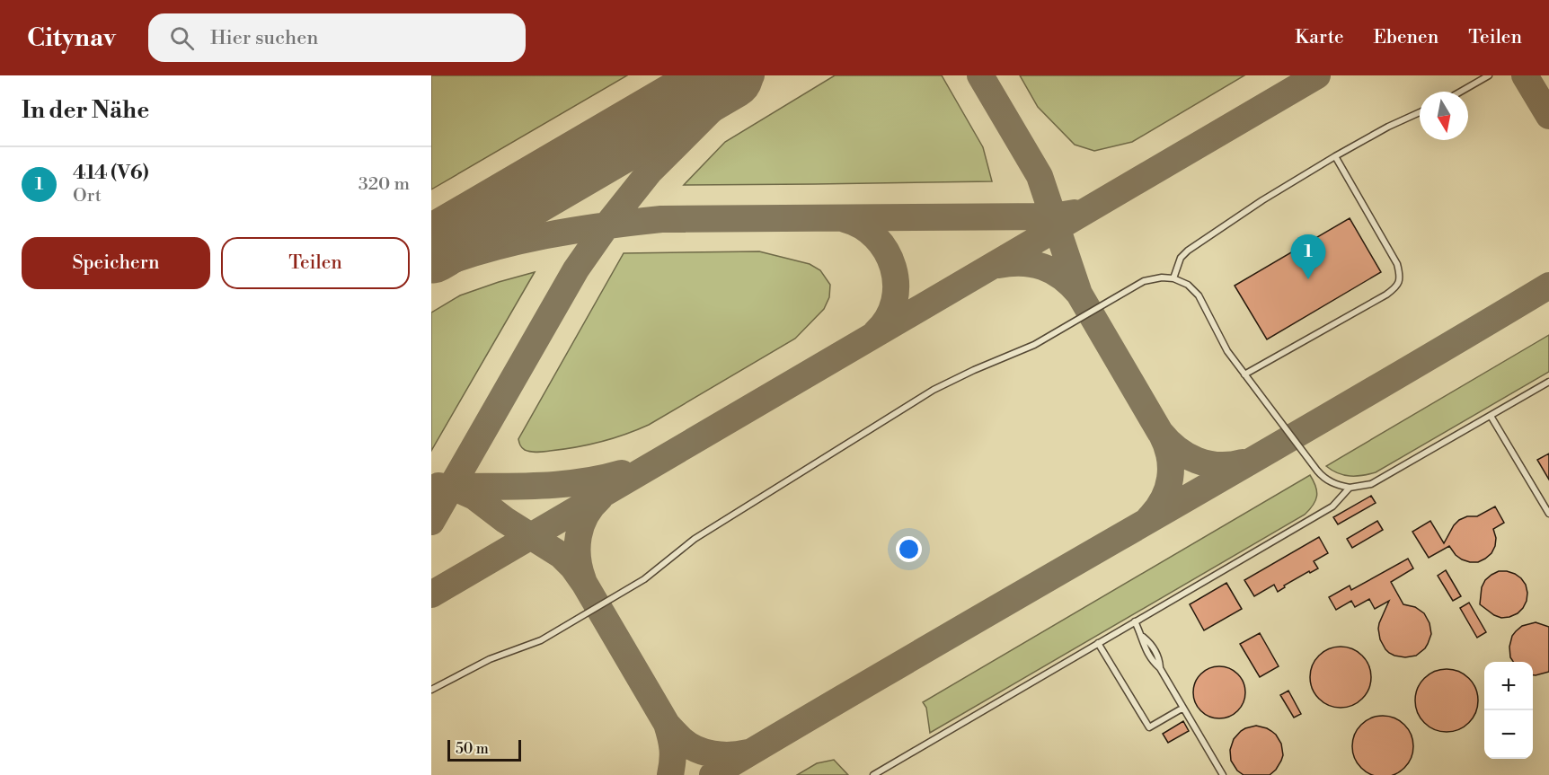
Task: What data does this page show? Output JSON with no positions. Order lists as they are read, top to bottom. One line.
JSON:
{"scale_bar":"50 m","north":"bottom","page":{"header":"Citynav","search":"Hier suchen","nav":["Karte","Ebenen","Teilen"],"heading":"In der Nähe","list":[{"mark":"1","name":"414 (V6)","note":"Ort","value":"320 m"}],"buttons":["Speichern","Teilen"],"pins":"1","map_buttons":["+","−"],"scale":"50 m"}}
